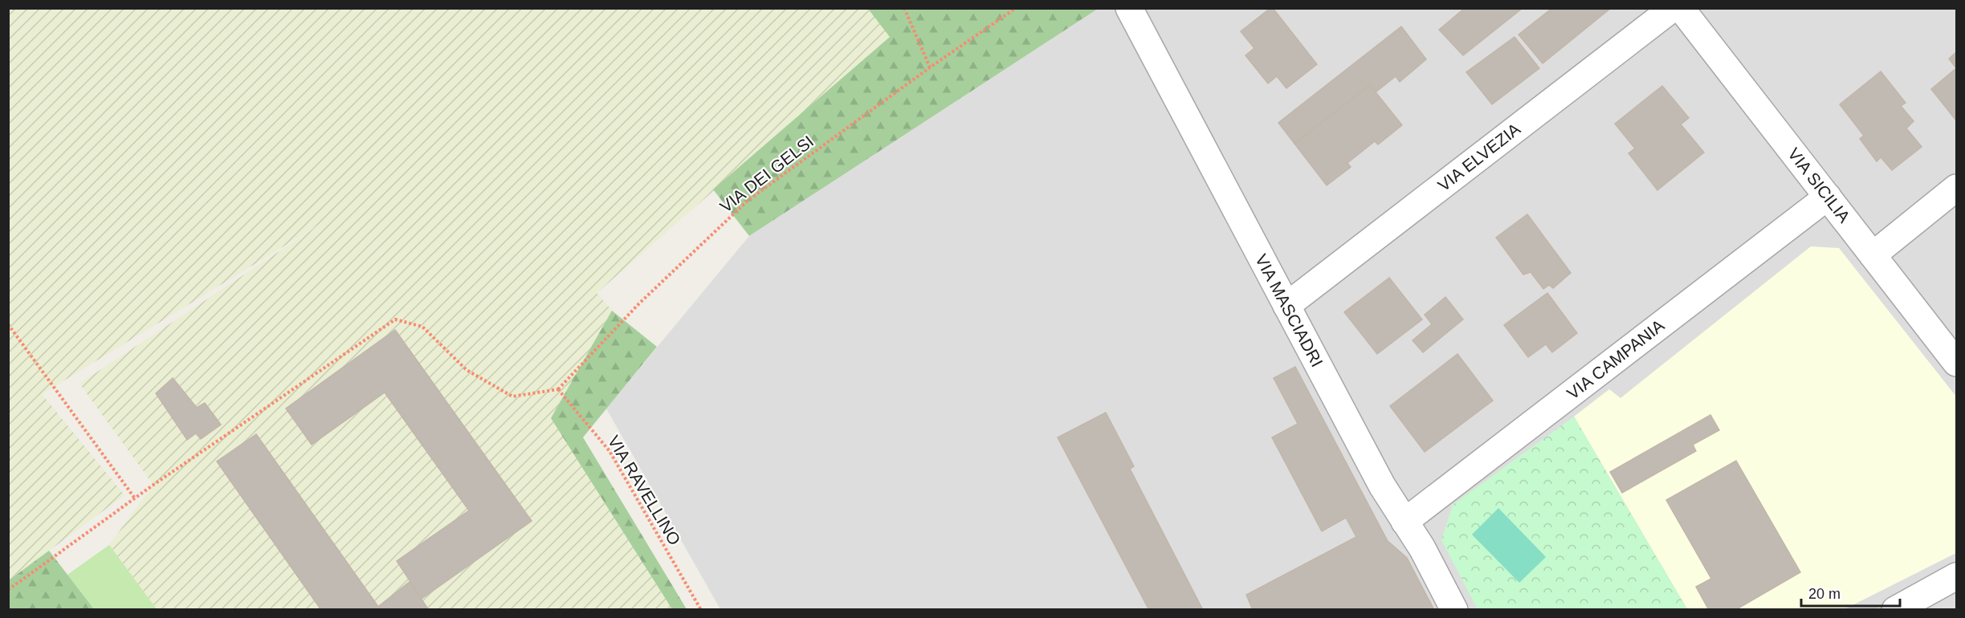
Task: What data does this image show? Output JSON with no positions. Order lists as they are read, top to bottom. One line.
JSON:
{"streets":{"street":["VIA ELVEZIA","VIA SICILIA","VIA MASCIADRI","VIA CAMPANIA"],"path":["VIA DEI GELSI","VIA RAVELLINO"]},"crossings":[["VIA ELVEZIA","VIA MASCIADRI"],["VIA DEI GELSI","VIA RAVELLINO"],["VIA SICILIA","VIA CAMPANIA"],["VIA MASCIADRI","VIA CAMPANIA"]],"scale_bar":"20 m"}
